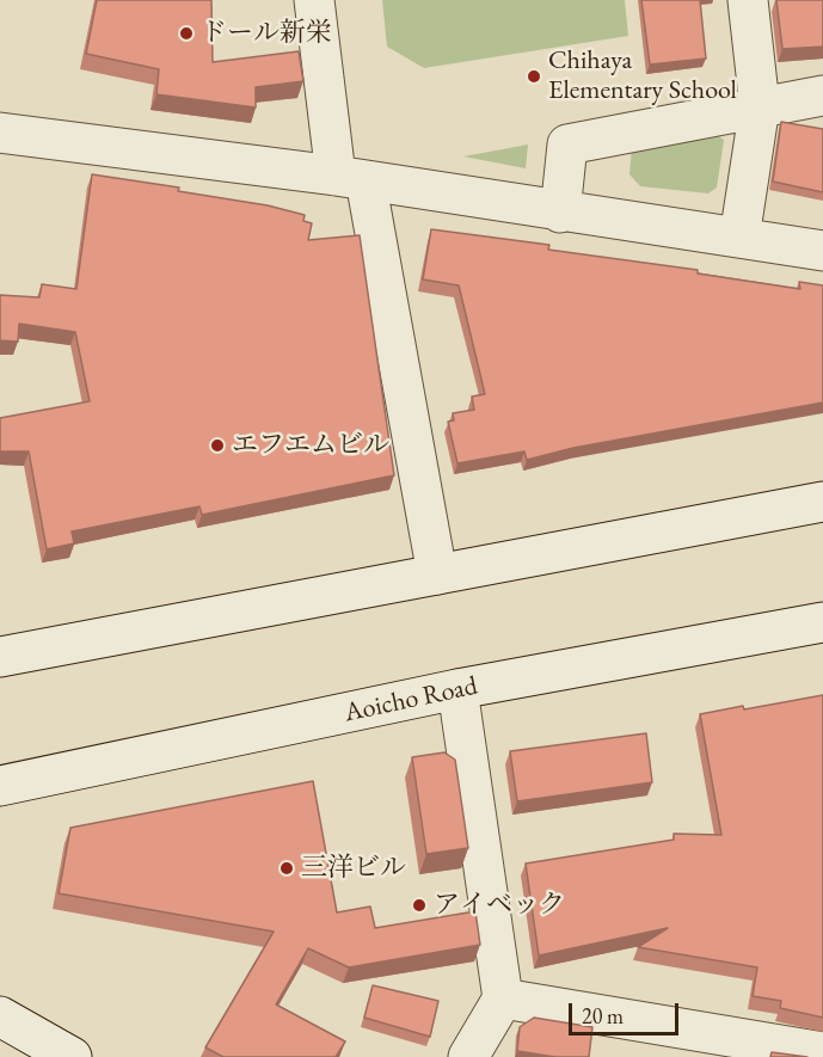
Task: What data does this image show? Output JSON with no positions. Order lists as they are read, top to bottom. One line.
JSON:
{"streets":{"street":["Aoicho Road"]},"places":["ドール新栄","Chihaya Elementary School","エフエムビル","三洋ビル","アイベック"],"scale_bar":"20 m"}
